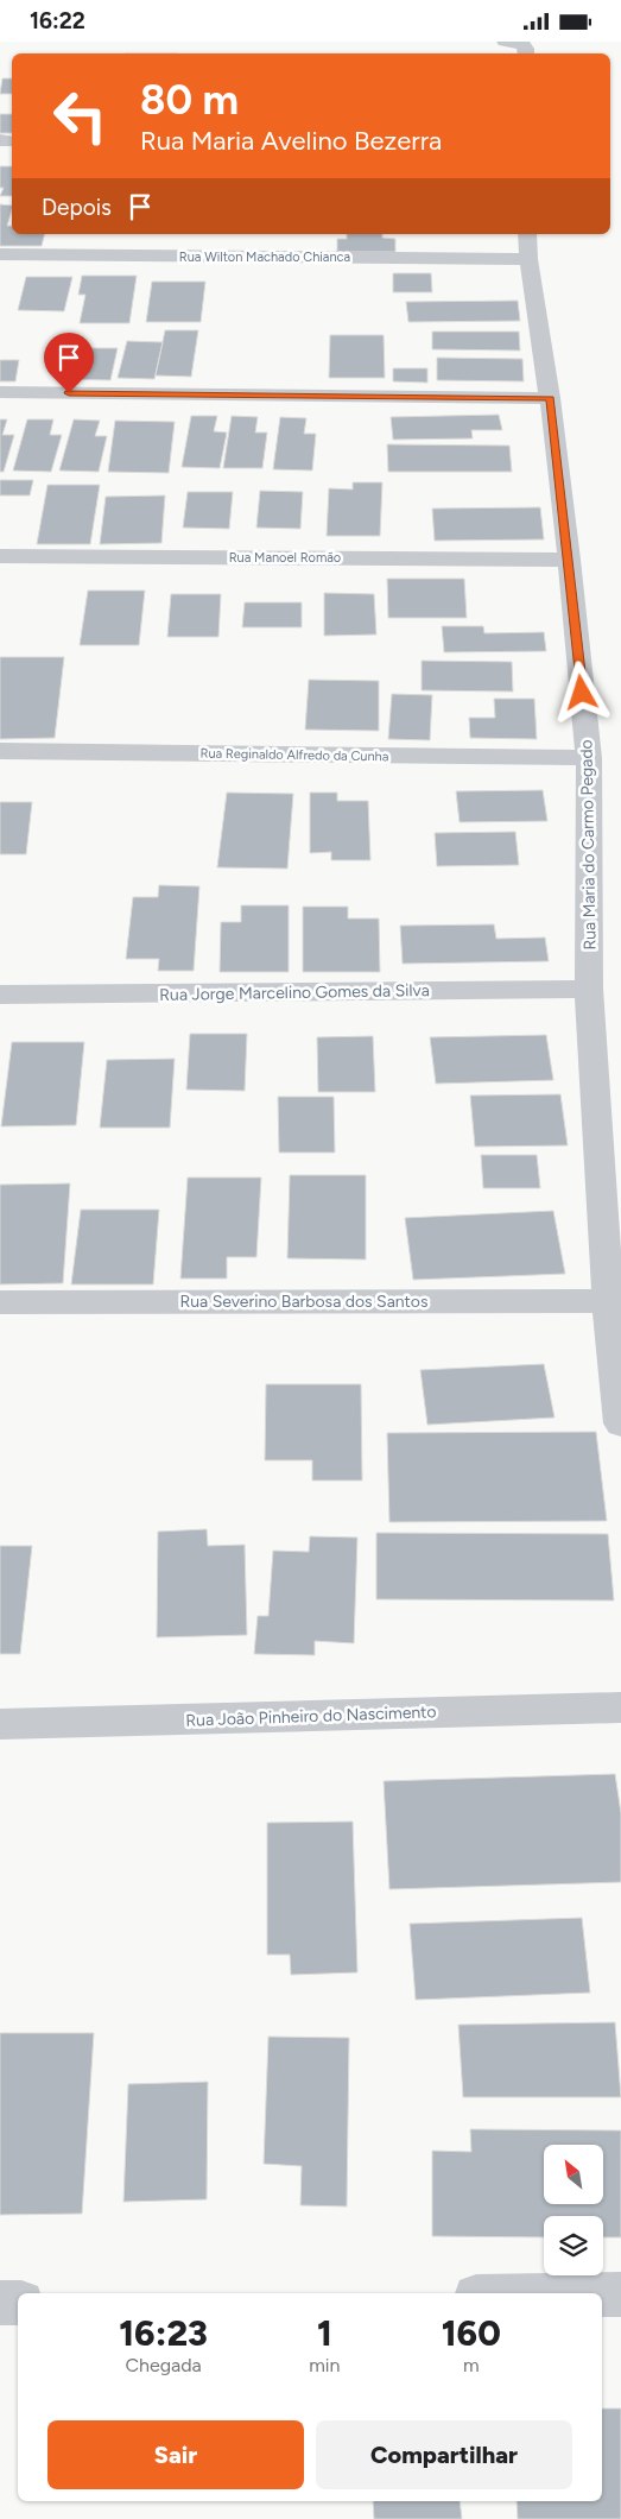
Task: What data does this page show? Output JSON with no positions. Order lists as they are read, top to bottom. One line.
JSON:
{"streets":{"street":["Rua Wilton Machado Chianca","Rua Manoel Romão","Rua Reginaldo Alfredo da Cunha","Rua Maria do Carmo Pegado","Rua Jorge Marcelino Gomes da Silva","Rua Severino Barbosa dos Santos","Rua João Pinheiro do Nascimento"]},"crossings":[["Rua Wilton Machado Chianca","Rua Maria do Carmo Pegado"],["Rua Manoel Romão","Rua Maria do Carmo Pegado"],["Rua Reginaldo Alfredo da Cunha","Rua Maria do Carmo Pegado"],["Rua Maria do Carmo Pegado","Rua Jorge Marcelino Gomes da Silva"],["Rua Maria do Carmo Pegado","Rua Severino Barbosa dos Santos"]],"north":"top left","page":{"status":"16:22","turn":["80 m","Rua Maria Avelino Bezerra"],"then":"Depois","eta":["16:23","Chegada","1","min","160","m"],"buttons":["Sair","Compartilhar"]}}
